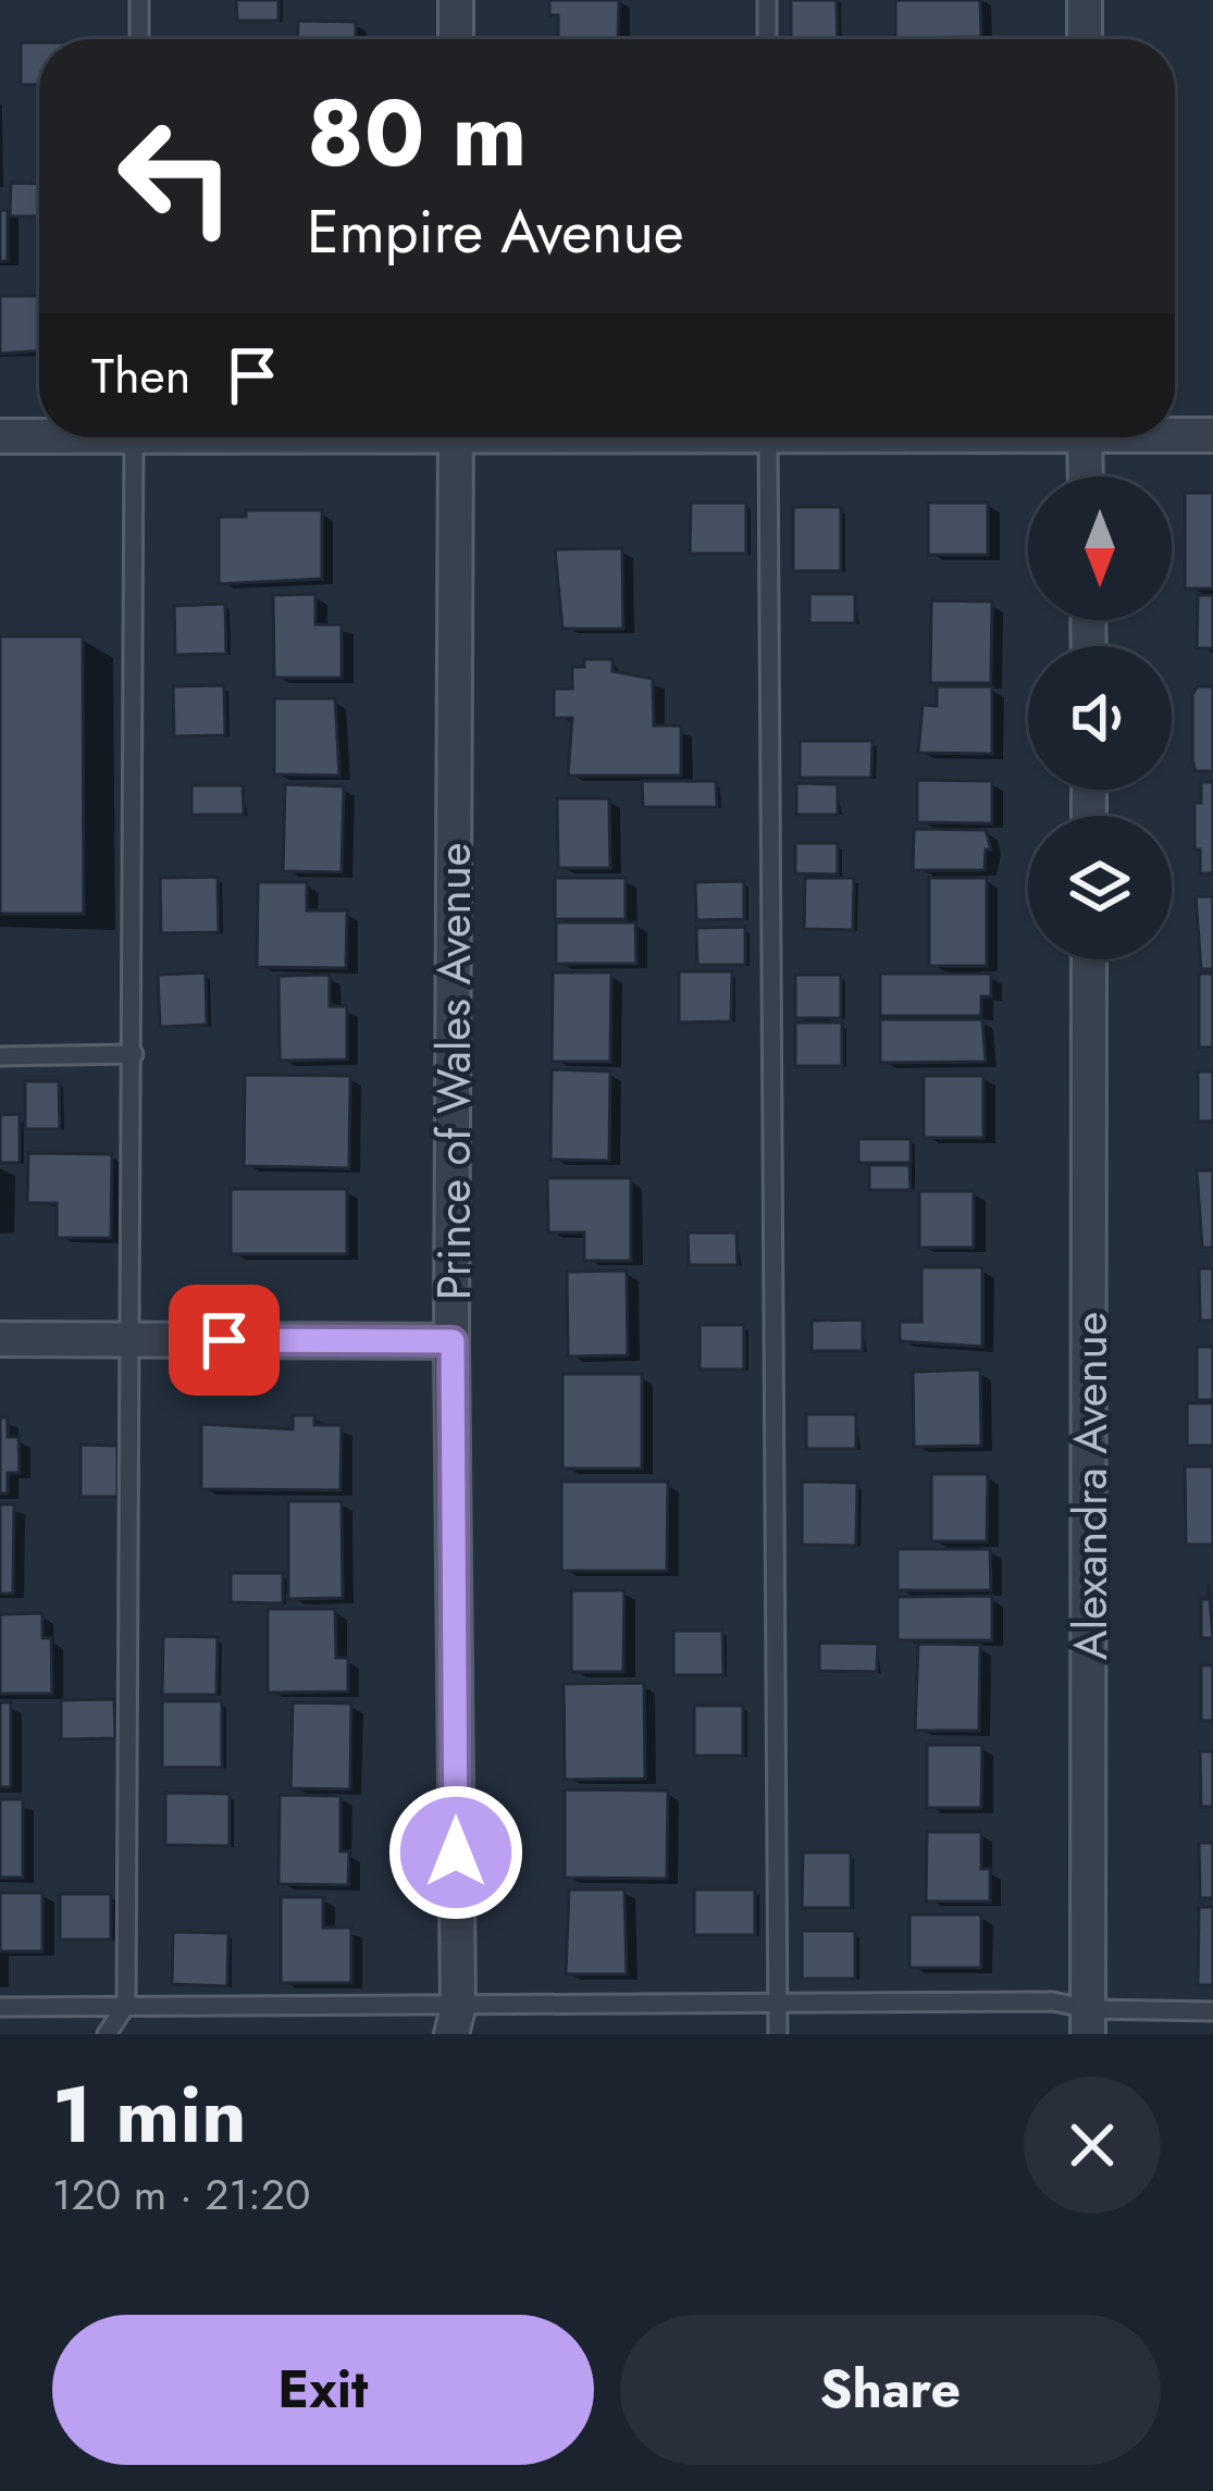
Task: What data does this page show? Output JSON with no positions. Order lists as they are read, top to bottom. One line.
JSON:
{"streets":{"street":["Prince of Wales Avenue","Alexandra Avenue"]},"north":"bottom","page":{"turn":["80 m","Empire Avenue"],"then":"Then","heading":["1 min","120 m · 21:20"],"buttons":["Exit","Share"]}}
